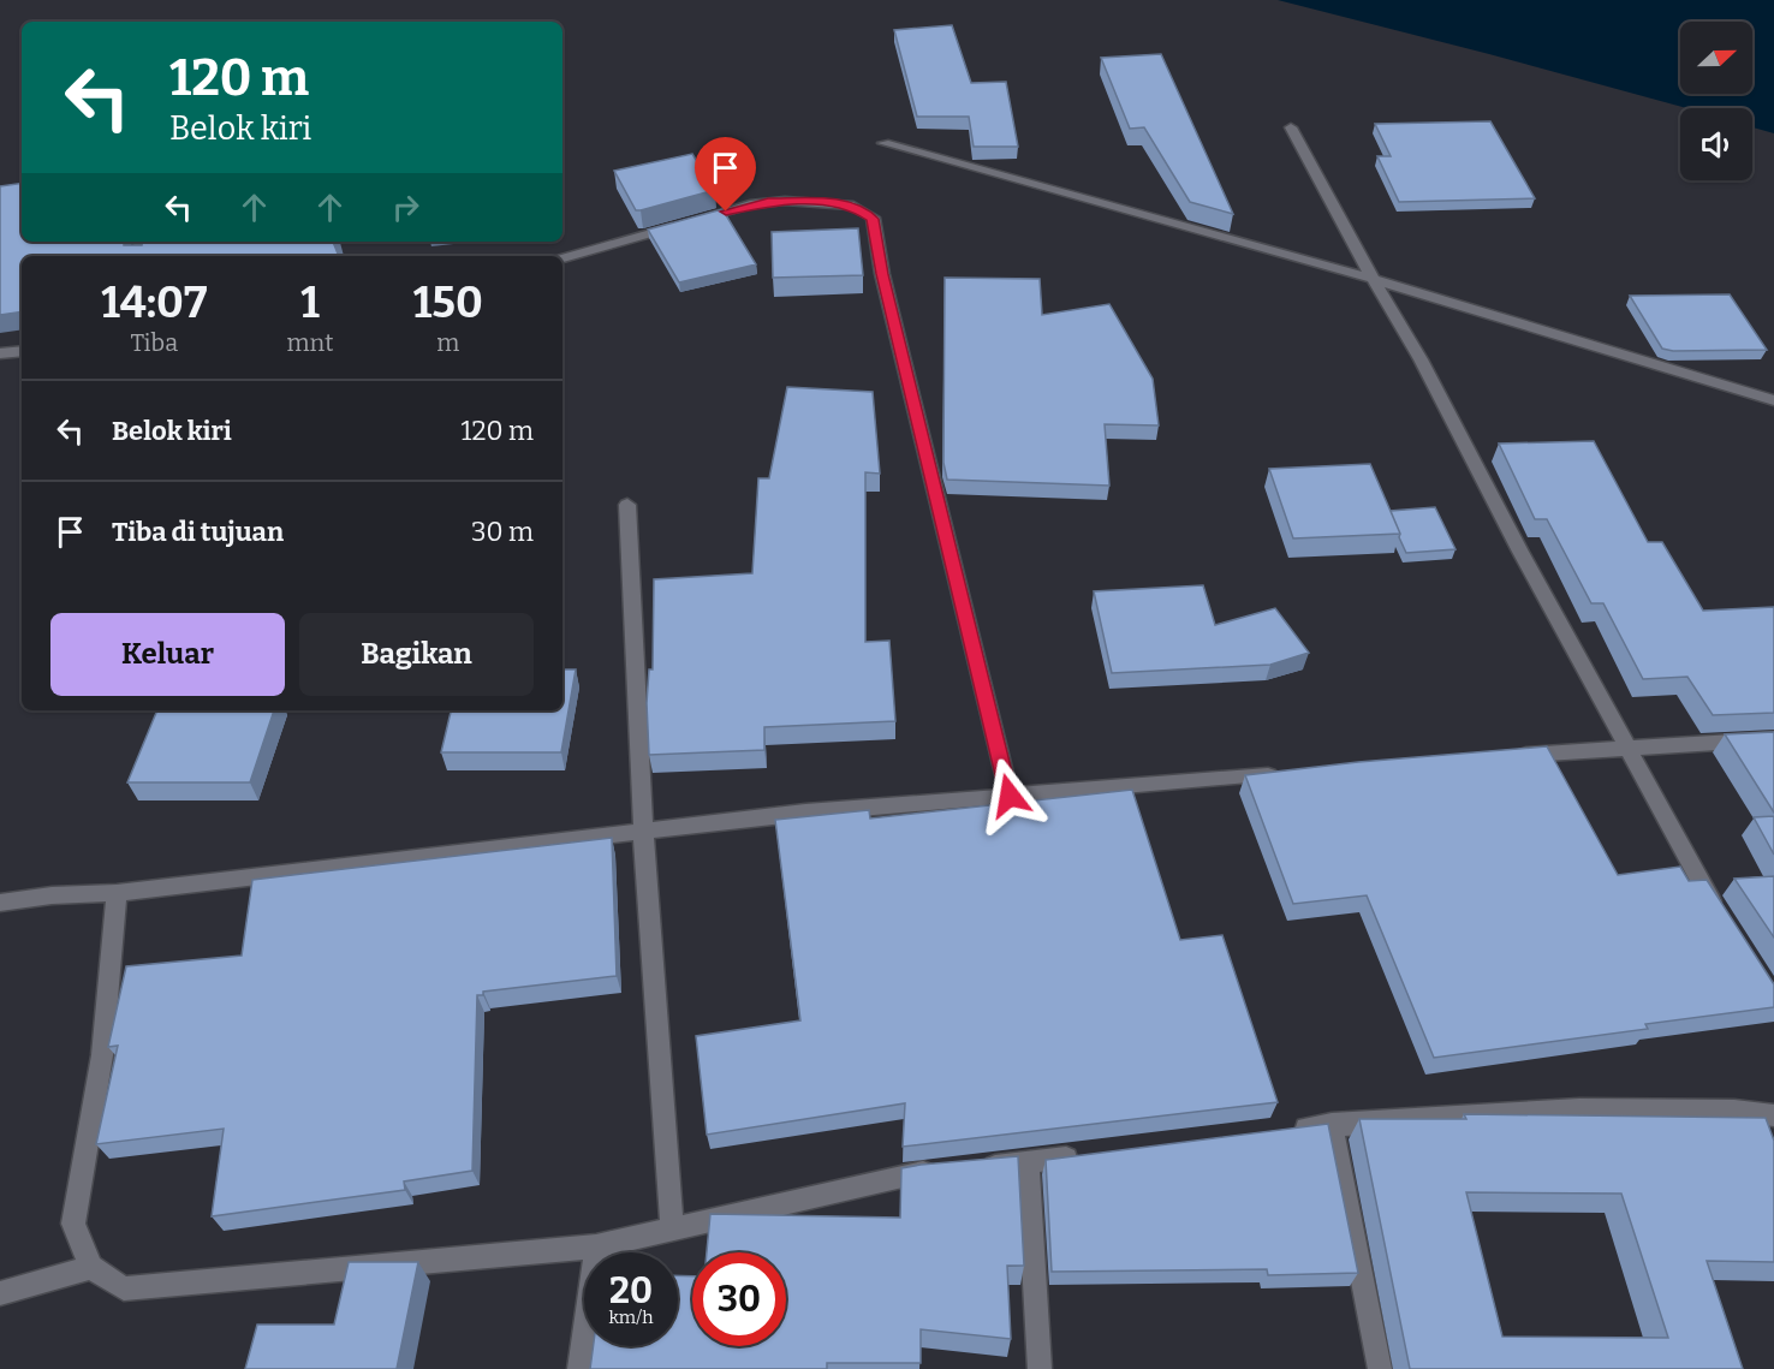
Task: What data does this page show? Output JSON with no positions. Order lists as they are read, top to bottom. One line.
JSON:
{"north":"right","page":{"turn":["120 m","Belok kiri"],"eta":["14:07","Tiba","1","mnt","150","m"],"list":[{"name":"Belok kiri","value":"120 m"},{"name":"Tiba di tujuan","value":"30 m"}],"buttons":["Keluar","Bagikan"],"speed":"20 km/h","limit":"30"}}
